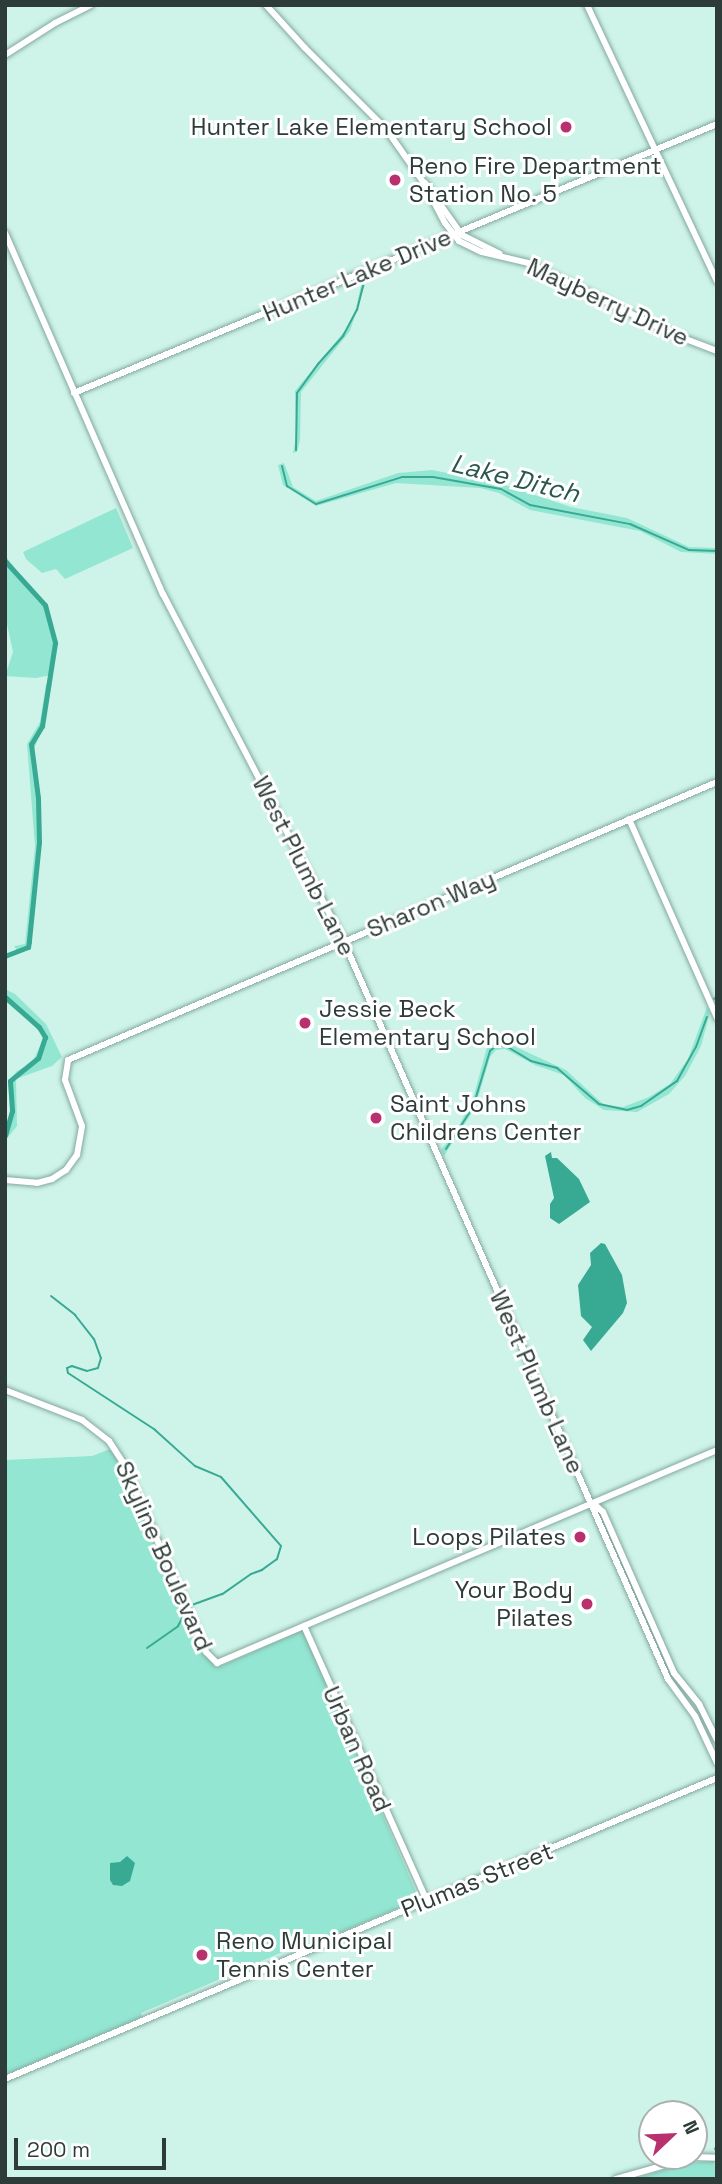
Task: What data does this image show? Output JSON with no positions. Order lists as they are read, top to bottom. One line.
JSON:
{"streets":{"main road":["Hunter Lake Drive","Mayberry Drive","West Plumb Lane","Sharon Way","Skyline Boulevard","Urban Road","Plumas Street"]},"crossings":[["Hunter Lake Drive","Mayberry Drive"],["Hunter Lake Drive","West Plumb Lane"],["West Plumb Lane","Sharon Way"],["Skyline Boulevard","Urban Road"],["Urban Road","Plumas Street"]],"water":["Lake Ditch"],"places":["Hunter Lake Elementary School","Reno Fire Department Station No. 5","Jessie Beck Elementary School","Saint Johns Childrens Center","Loops Pilates","Your Body Pilates","Reno Municipal Tennis Center"],"scale_bar":"200 m","north":"top right"}
